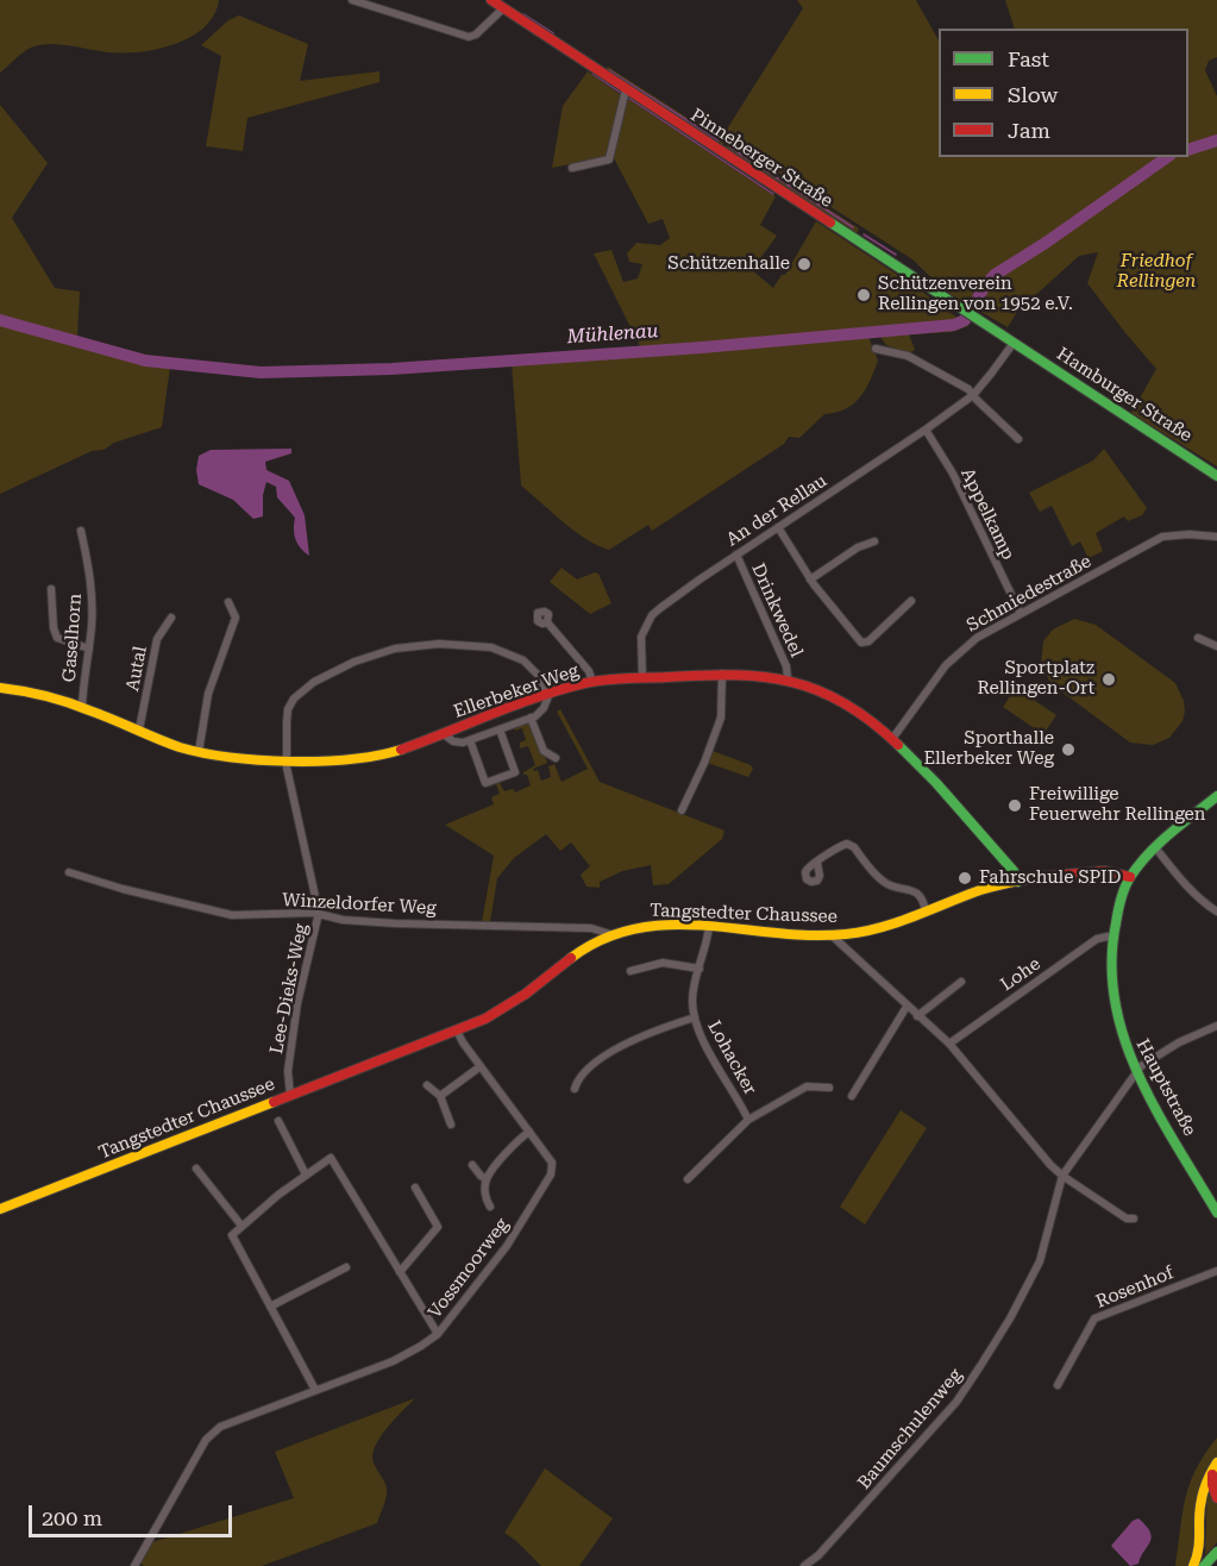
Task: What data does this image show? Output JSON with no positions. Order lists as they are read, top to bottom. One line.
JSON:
{"streets":{"main road":["Pinneberger Straße","Hamburger Straße","Ellerbeker Weg","Tangstedter Chaussee","Hauptstraße"],"street":["An der Rellau","Appelkamp","Schmiedestraße","Drinkwedel","Gaselhorn","Autal","Winzeldorfer Weg","Lohe","Lee-Dieks-Weg","Lohacker","Vossmoorweg","Rosenhof","Baumschulenweg"]},"crossings":[["Pinneberger Straße","Hamburger Straße"],["Pinneberger Straße","An der Rellau"],["Hamburger Straße","An der Rellau"],["An der Rellau","Appelkamp"],["An der Rellau","Drinkwedel"],["An der Rellau","Ellerbeker Weg"],["Appelkamp","Schmiedestraße"],["Schmiedestraße","Ellerbeker Weg"],["Drinkwedel","Ellerbeker Weg"],["Gaselhorn","Ellerbeker Weg"],["Autal","Ellerbeker Weg"],["Ellerbeker Weg","Tangstedter Chaussee"],["Ellerbeker Weg","Lee-Dieks-Weg"],["Winzeldorfer Weg","Tangstedter Chaussee"],["Winzeldorfer Weg","Lee-Dieks-Weg"],["Tangstedter Chaussee","Lee-Dieks-Weg"],["Tangstedter Chaussee","Lohacker"],["Tangstedter Chaussee","Hauptstraße"],["Tangstedter Chaussee","Vossmoorweg"],["Lohe","Hauptstraße"],["Hauptstraße","Baumschulenweg"]],"water":["Mühlenau"],"parks":["Friedhof Rellingen"],"places":["Schützenhalle","Schützenverein Rellingen von 1952 e.V.","Sportplatz Rellingen-Ort","Sporthalle Ellerbeker Weg","Freiwillige Feuerwehr Rellingen","Fahrschule SPID"],"legend":["Fast","Slow","Jam"],"scale_bar":"200 m"}
